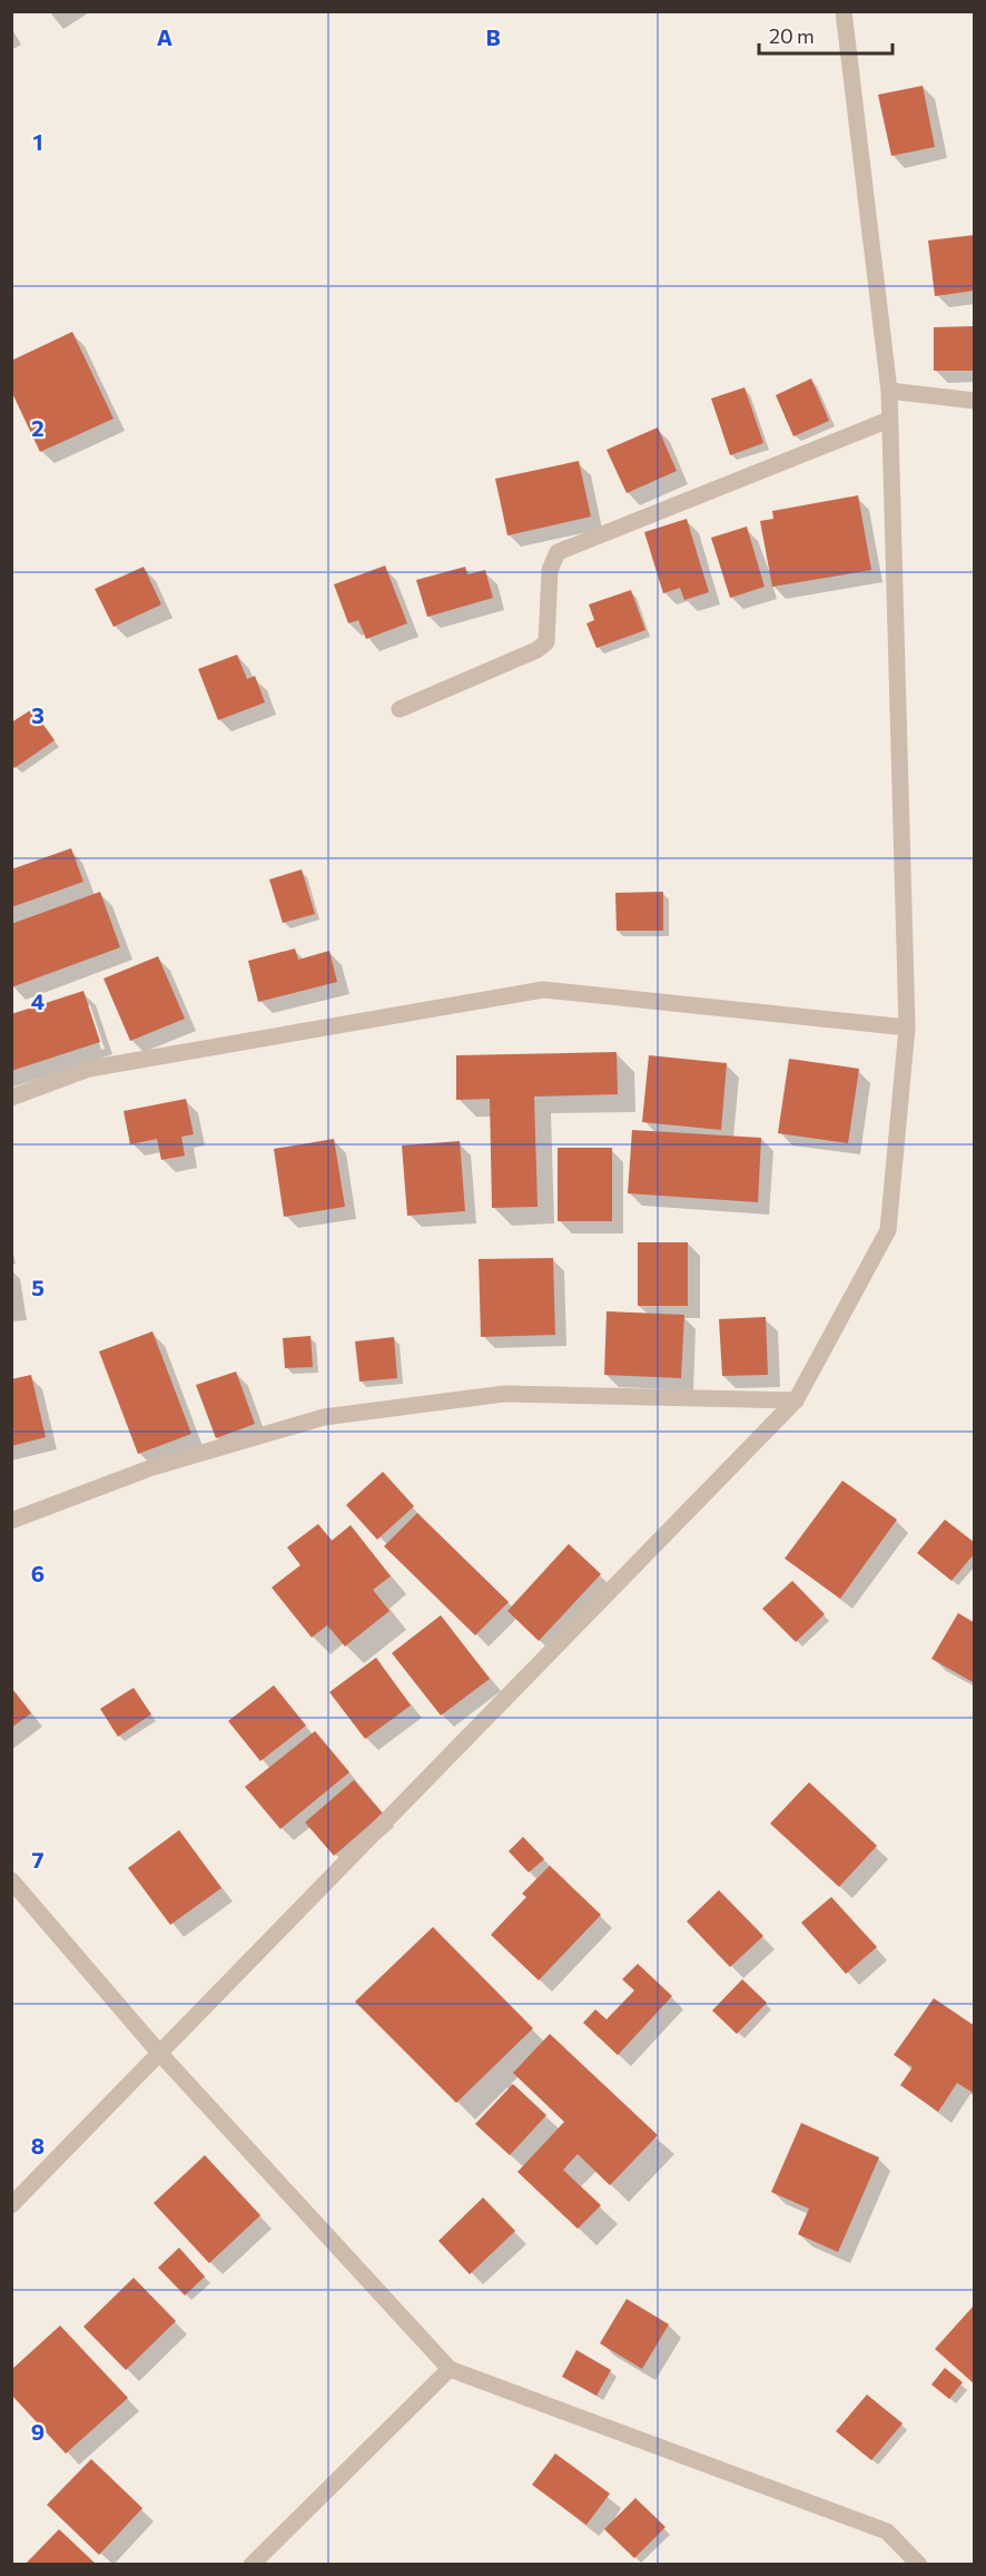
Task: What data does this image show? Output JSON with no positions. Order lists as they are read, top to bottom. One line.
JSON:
{"scale_bar":"20 m","grid":{"columns":["A","B"],"rows":["1","2","3","4","5","6","7","8","9"]}}
